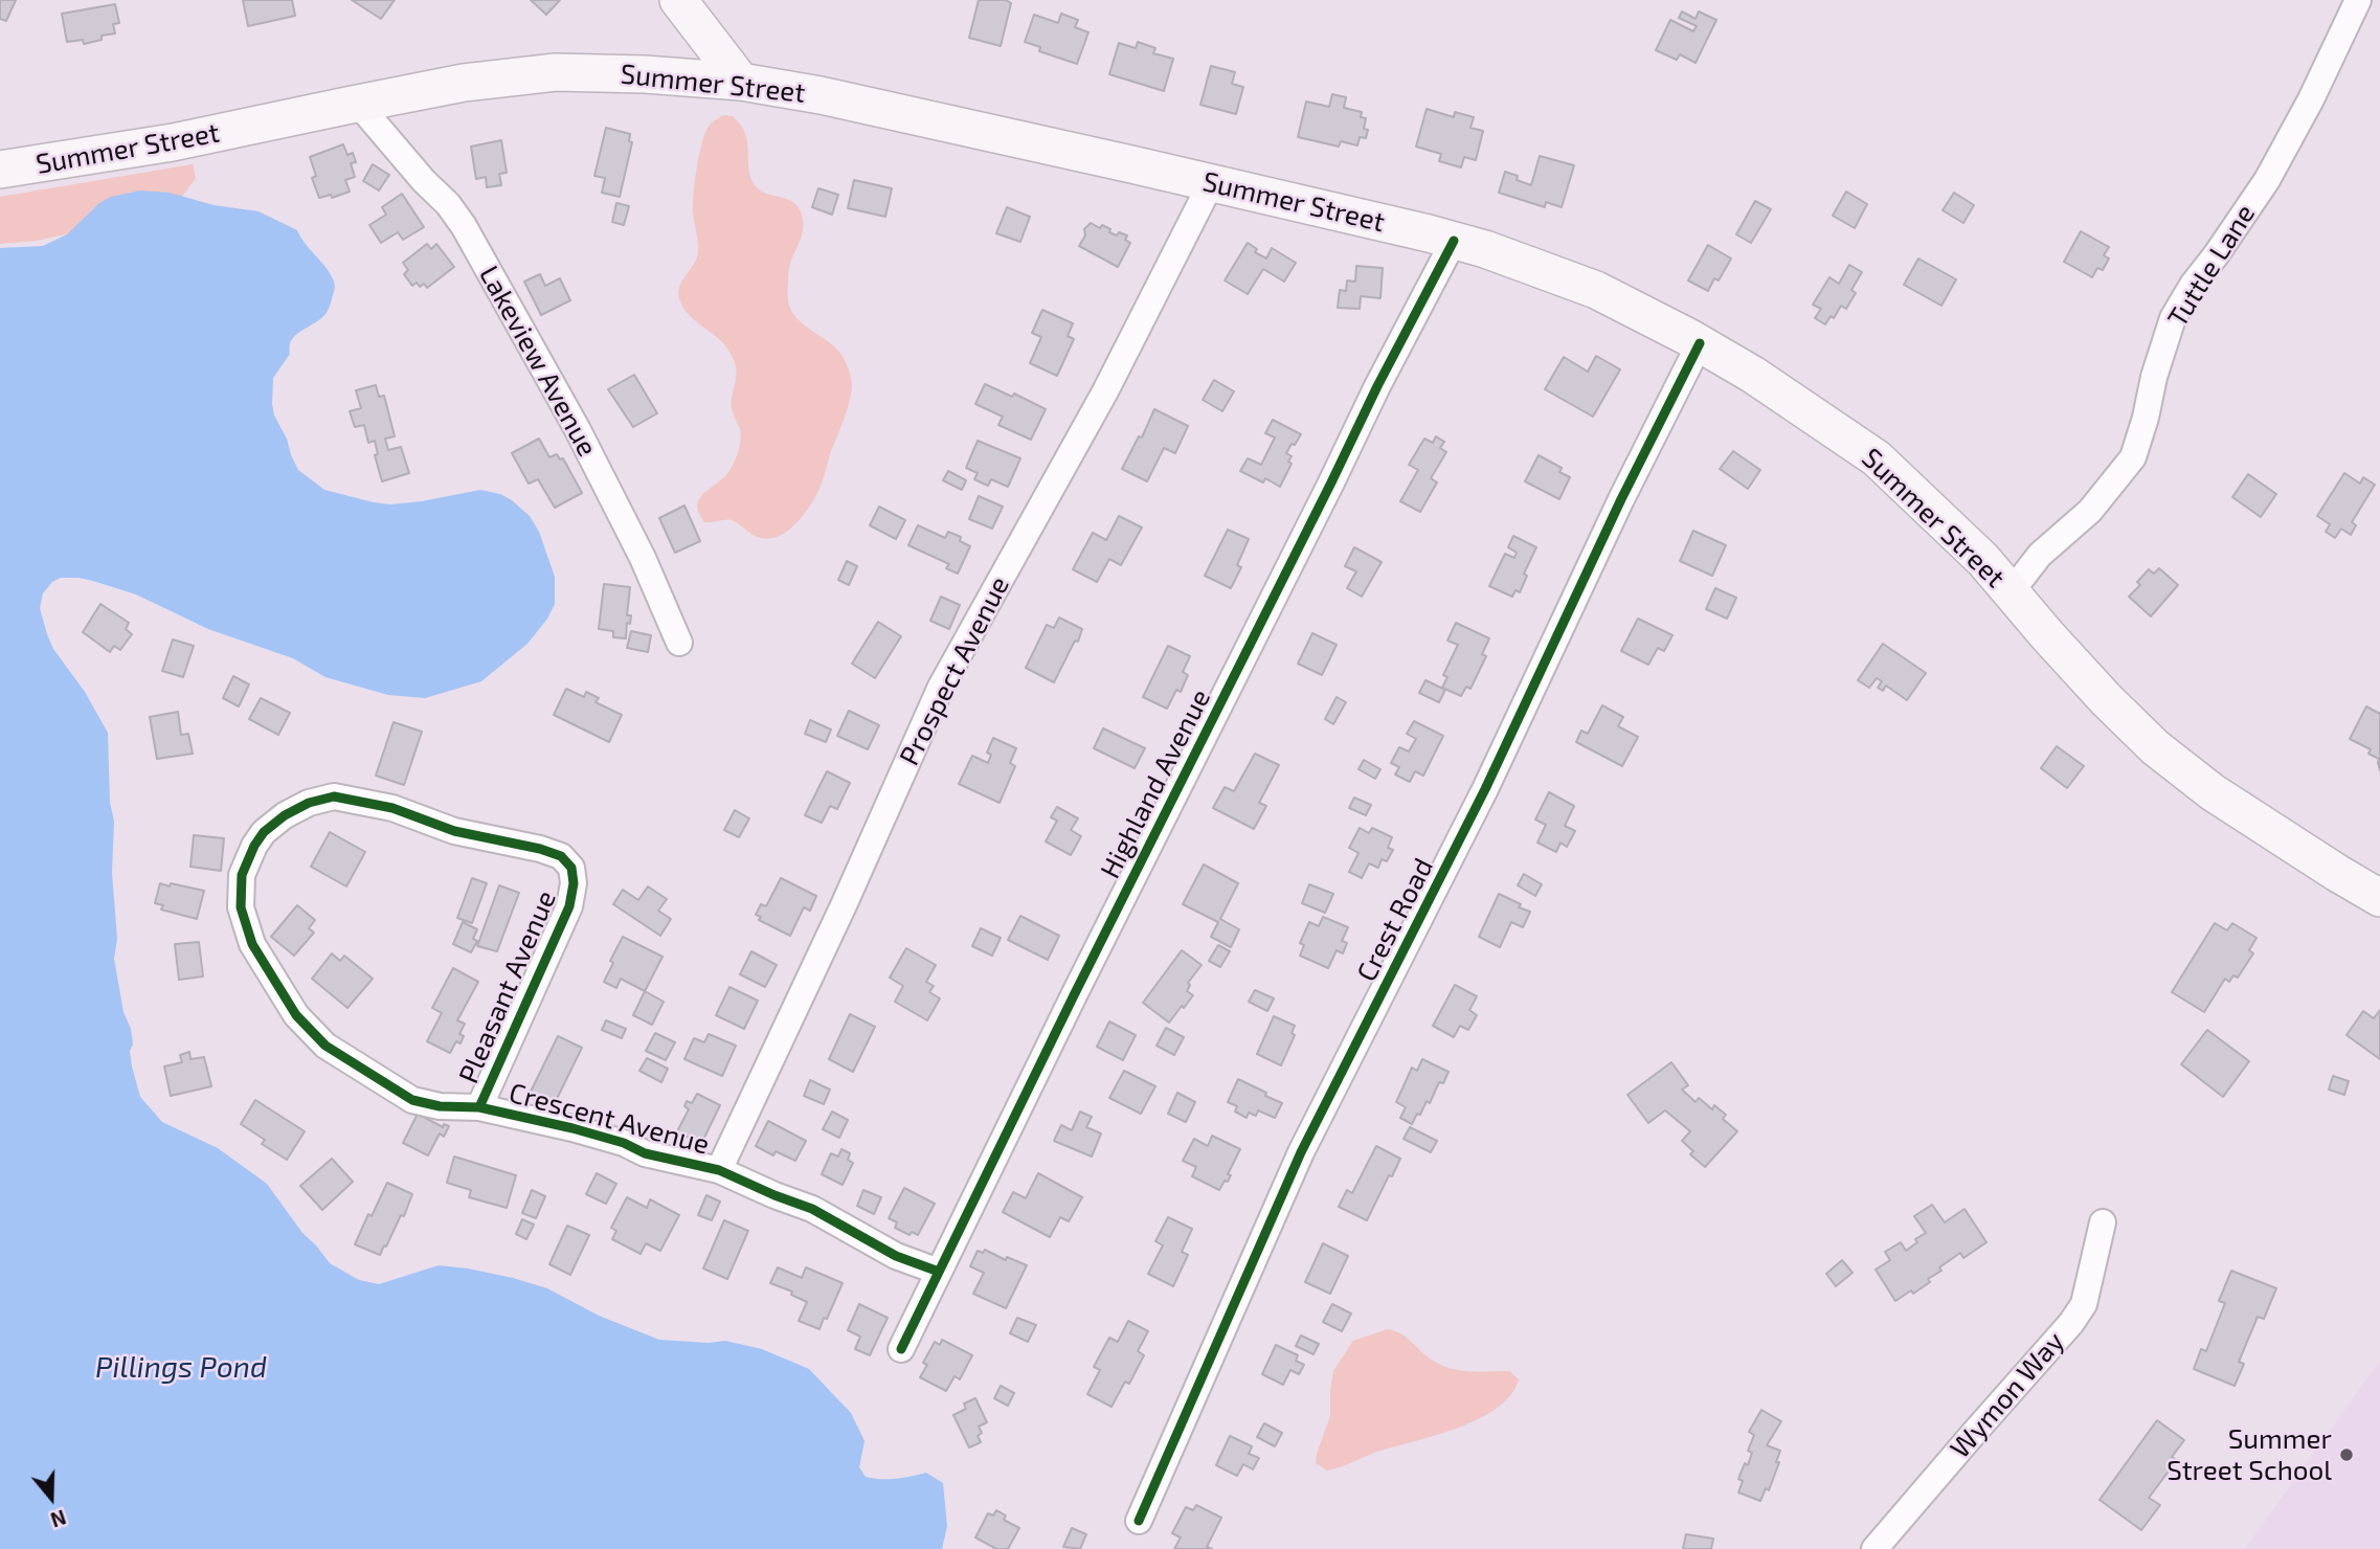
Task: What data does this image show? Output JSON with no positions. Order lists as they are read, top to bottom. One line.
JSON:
{"streets":{"main road":["Summer Street"],"street":["Tuttle Lane","Lakeview Avenue","Prospect Avenue","Highland Avenue","Crest Road","Pleasant Avenue","Crescent Avenue","Wymon Way"]},"crossings":[["Summer Street","Tuttle Lane"],["Summer Street","Lakeview Avenue"],["Summer Street","Prospect Avenue"],["Summer Street","Highland Avenue"],["Summer Street","Crest Road"],["Prospect Avenue","Crescent Avenue"],["Highland Avenue","Crescent Avenue"],["Pleasant Avenue","Crescent Avenue"]],"water":["Pillings Pond"],"places":["Summer Street School"],"north":"bottom"}
